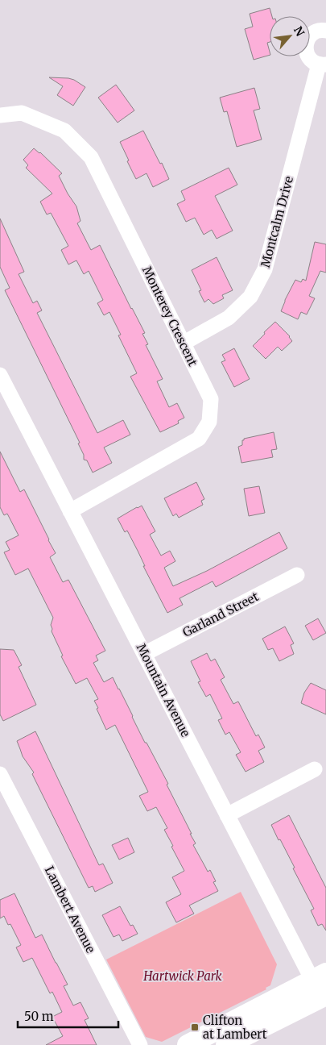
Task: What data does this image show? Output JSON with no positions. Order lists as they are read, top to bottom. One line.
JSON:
{"streets":{"street":["Montcalm Drive","Monterey Crescent","Garland Street","Mountain Avenue","Lambert Avenue"]},"crossings":[["Montcalm Drive","Monterey Crescent"],["Monterey Crescent","Mountain Avenue"],["Garland Street","Mountain Avenue"]],"parks":["Hartwick Park"],"places":{"transit":["Clifton at Lambert"]},"scale_bar":"50 m","north":"top right"}
